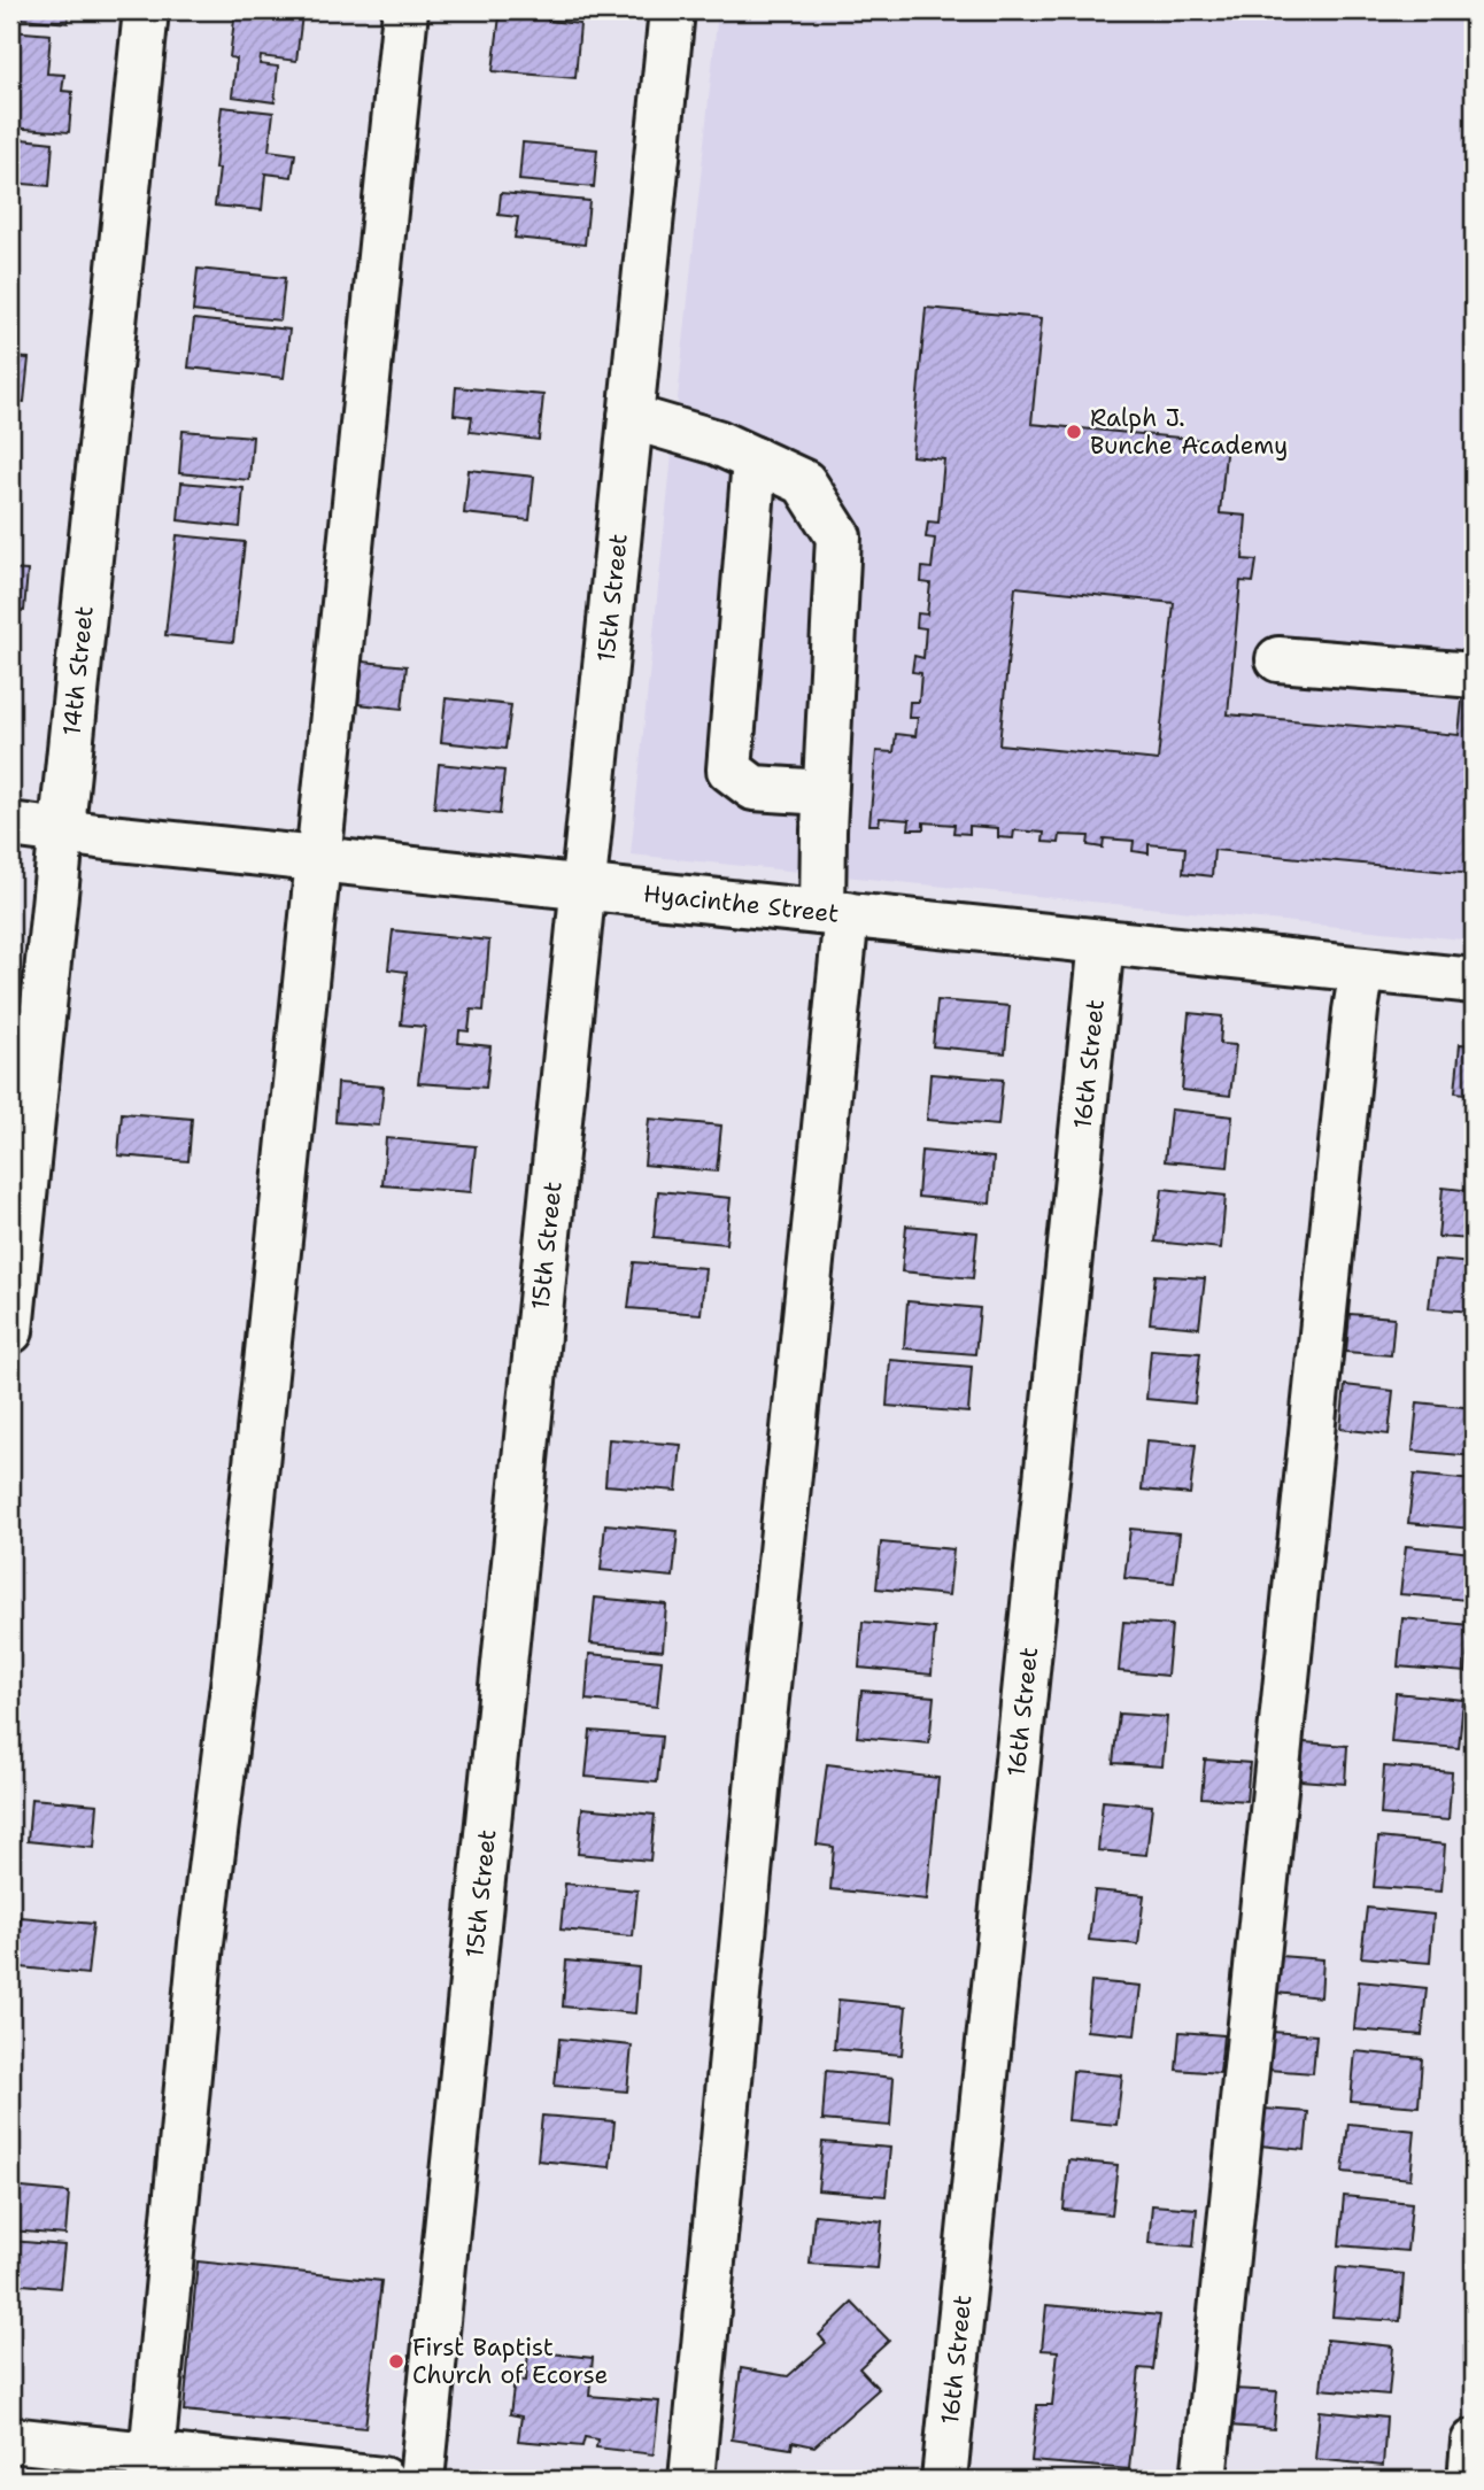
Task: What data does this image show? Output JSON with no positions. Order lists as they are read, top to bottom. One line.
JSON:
{"streets":{"street":["15th Street","14th Street","Hyacinthe Street","16th Street"]},"crossings":[["15th Street","Hyacinthe Street"],["14th Street","Hyacinthe Street"],["Hyacinthe Street","16th Street"]],"places":["Ralph J. Bunche Academy","First Baptist Church of Ecorse"]}
